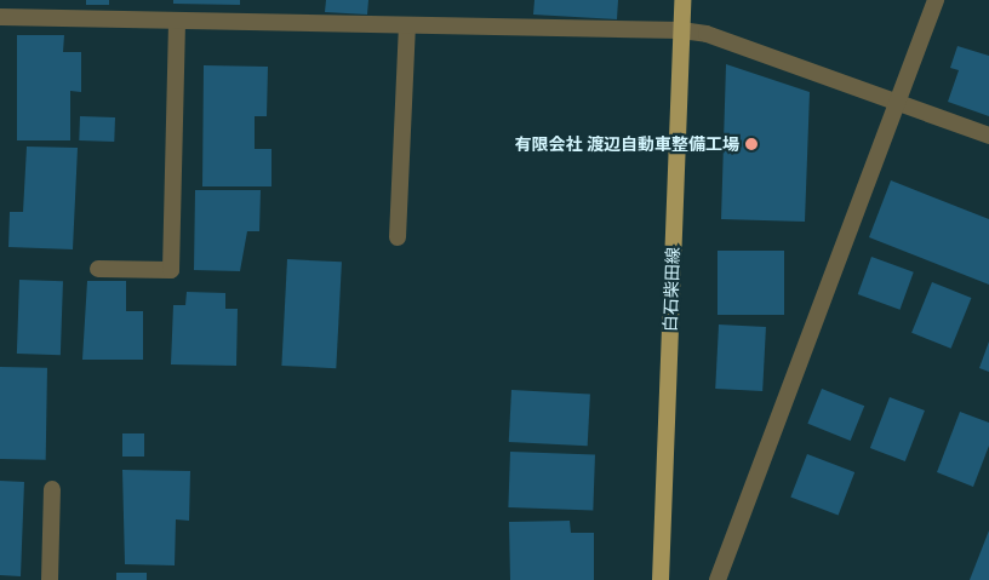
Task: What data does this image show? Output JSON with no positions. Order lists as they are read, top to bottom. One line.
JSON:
{"streets":{"main road":["白石柴田線"]},"places":["有限会社 渡辺自動車整備工場"]}
